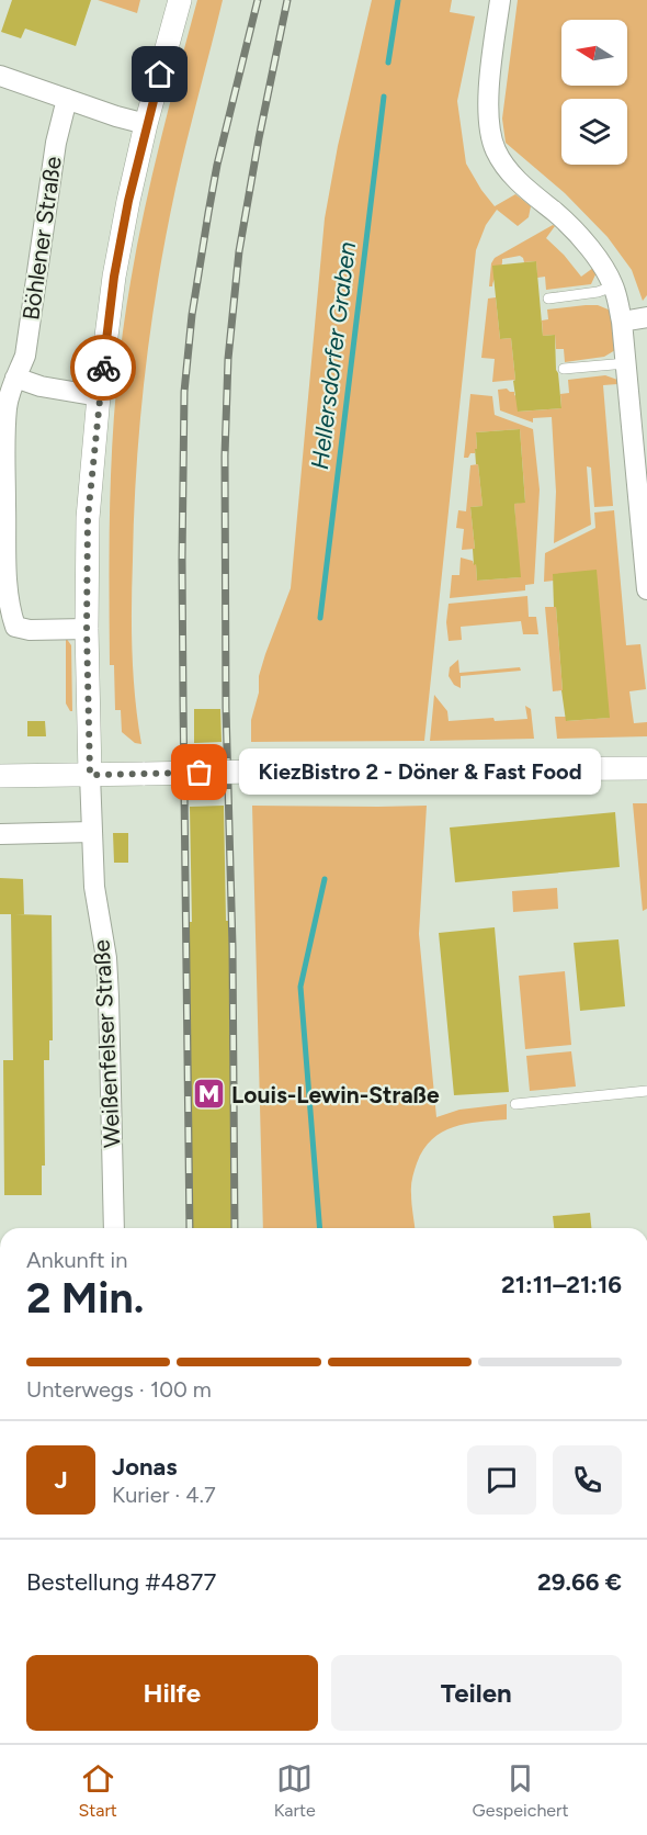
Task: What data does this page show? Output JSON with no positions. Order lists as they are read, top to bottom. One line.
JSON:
{"streets":{"street":["Böhlener Straße","Weißenfelser Straße"]},"water":["Hellersdorfer Graben"],"places":{"other":["KiezBistro 2 - Döner & Fast Food"],"metro station":["Louis-Lewin-Straße"]},"north":"left","page":{"bubble":"KiezBistro 2 - Döner & Fast Food","heading":["2 Min.","Ankunft in","21:11–21:16"],"panel":["Jonas","Kurier · 4.7","Bestellung #4877","29.66 €"],"bar":"Unterwegs · 100 m","round":"J","buttons":["Hilfe","Teilen"],"tabs":["Start","Karte","Gespeichert"]}}
